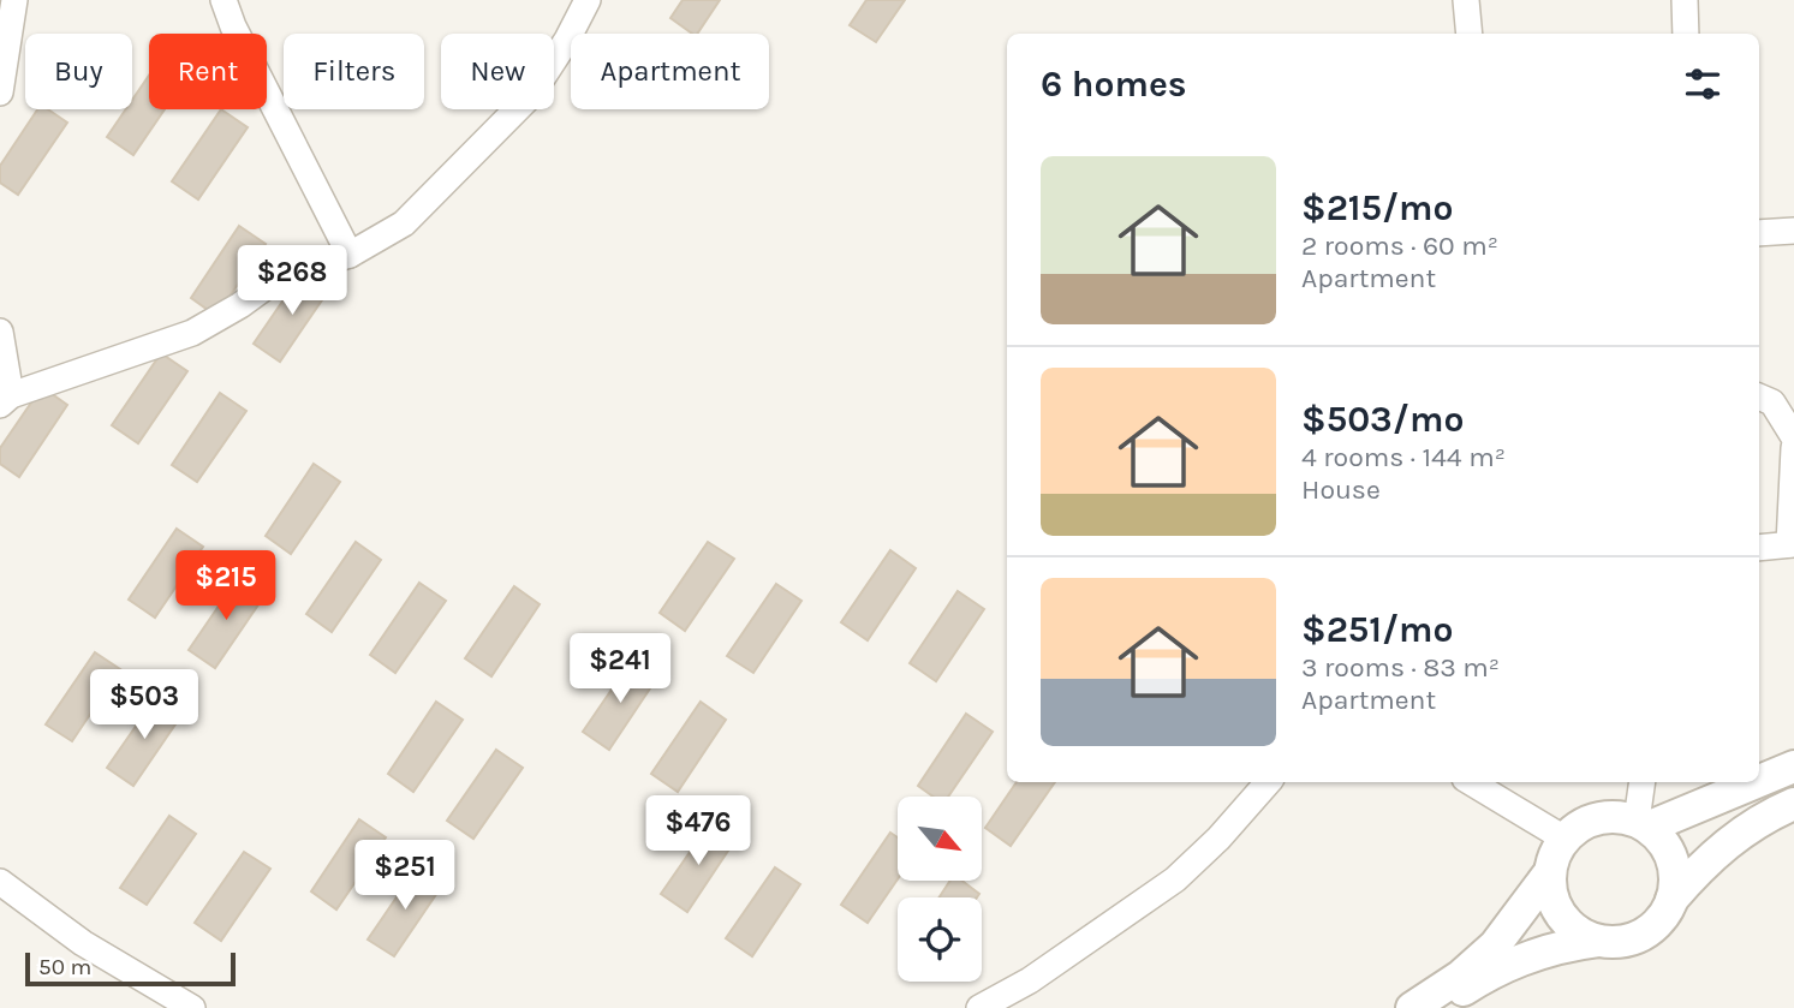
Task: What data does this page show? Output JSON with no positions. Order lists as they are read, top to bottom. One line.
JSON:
{"scale_bar":"50 m","north":"bottom right","page":{"chip":["Buy","Rent","Filters","New","Apartment"],"heading":"6 homes","list":[{"name":"$215/mo","note":"2 rooms · 60 m² · Apartment"},{"name":"$503/mo","note":"4 rooms · 144 m² · House"},{"name":"$251/mo","note":"3 rooms · 83 m² · Apartment"}],"price":["$268","$215","$241","$503","$476","$251"],"scale":"50 m"}}
